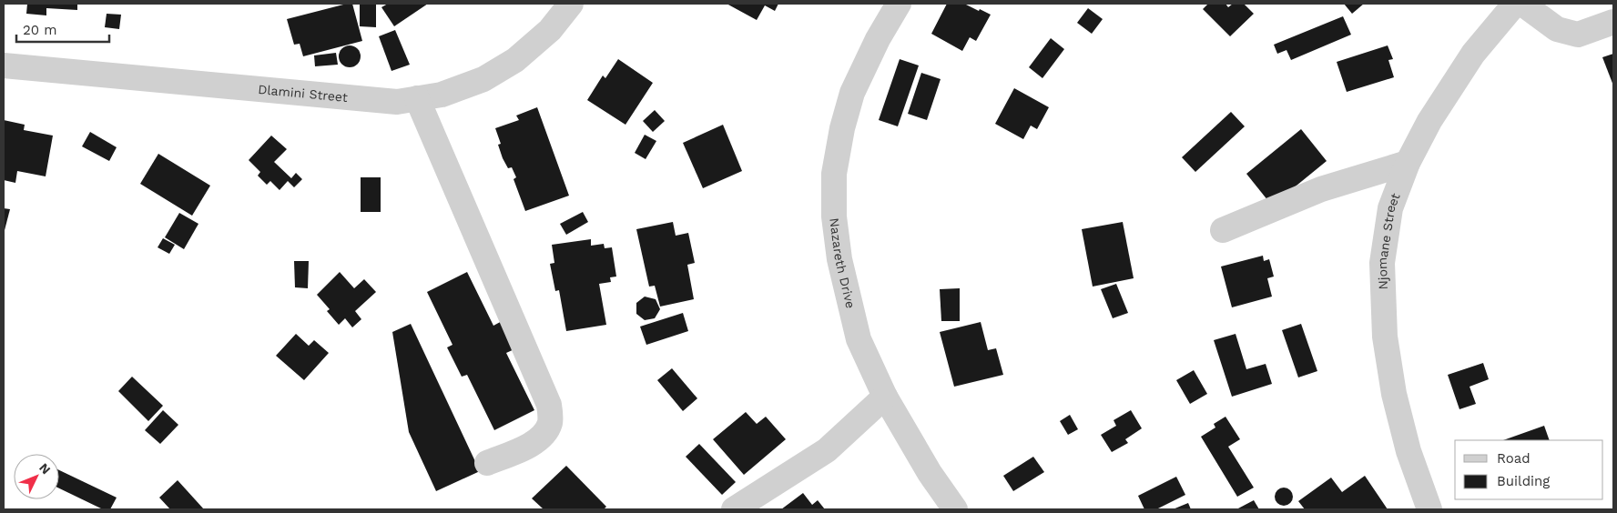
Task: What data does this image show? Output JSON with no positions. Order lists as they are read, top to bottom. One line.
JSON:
{"streets":{"street":["Dlamini Street","Njomane Street","Nazareth Drive"]},"legend":["Road","Building"],"scale_bar":"20 m","north":"top right"}
